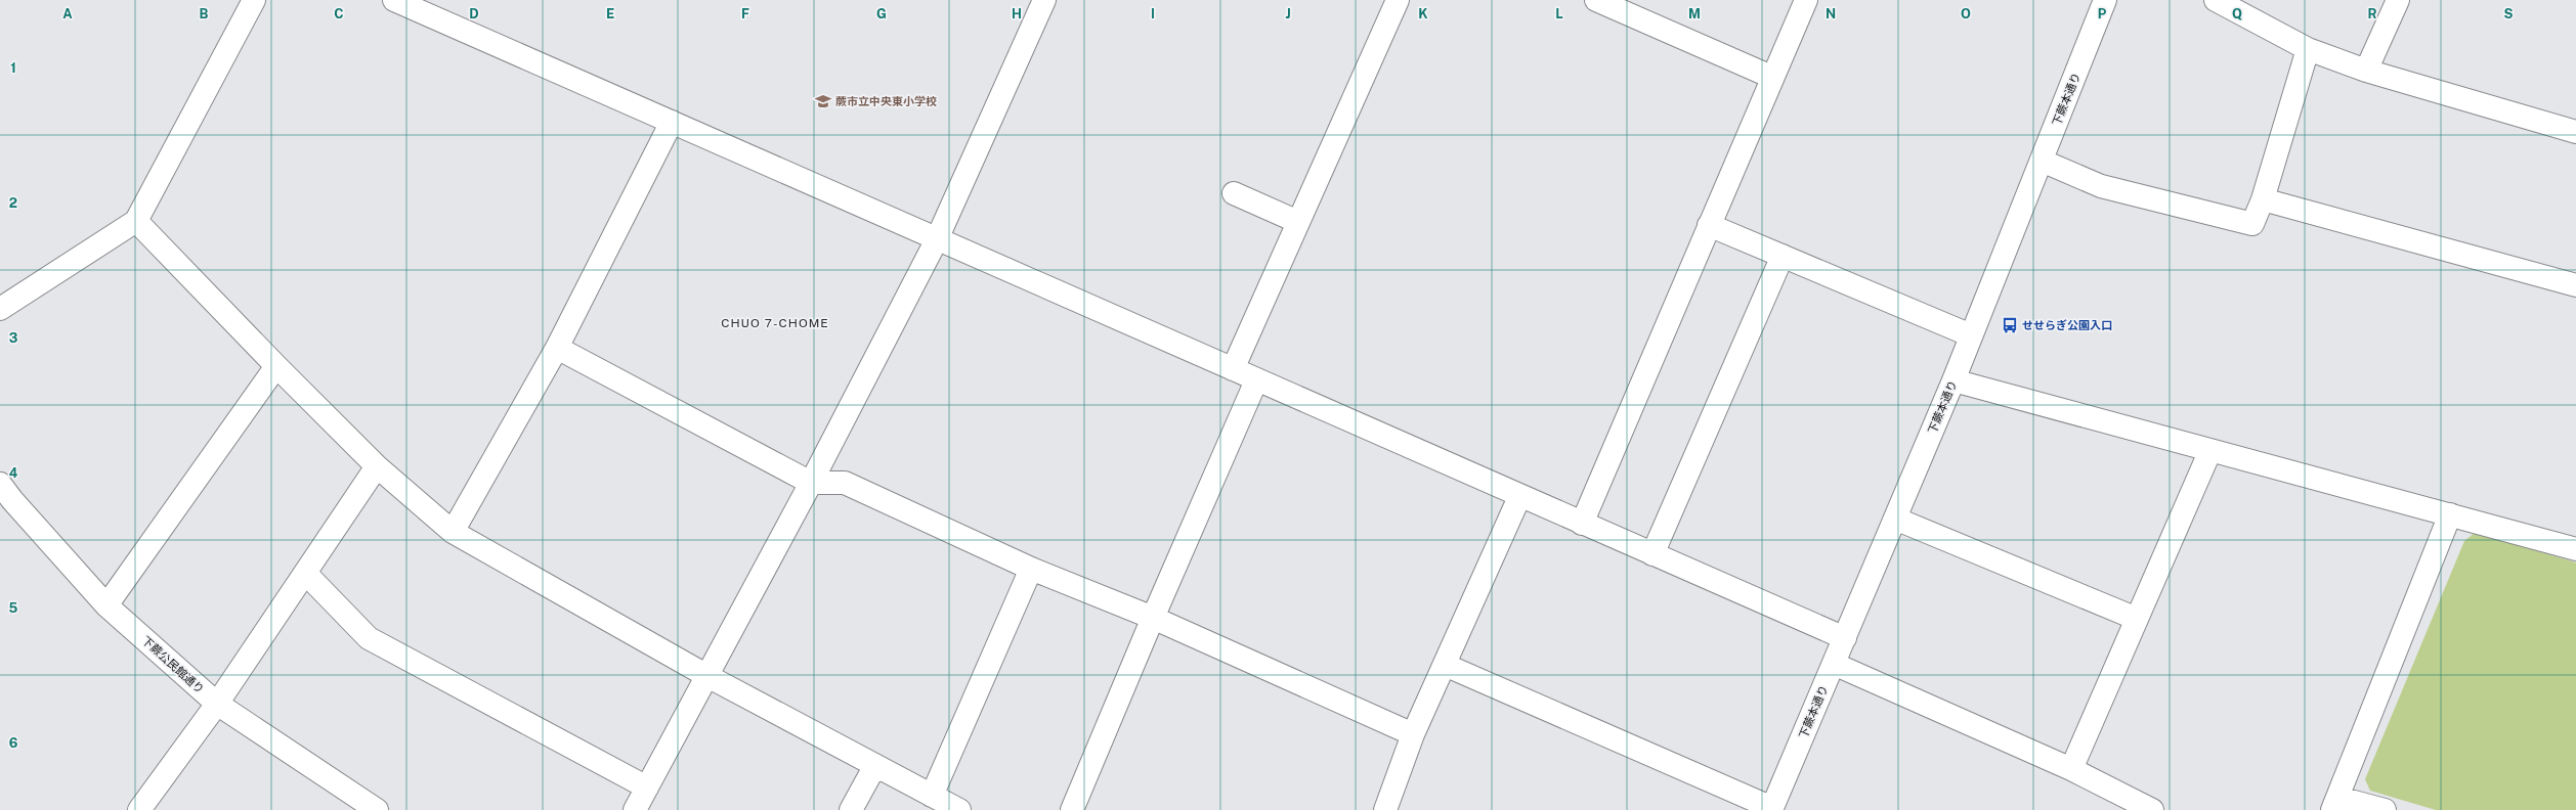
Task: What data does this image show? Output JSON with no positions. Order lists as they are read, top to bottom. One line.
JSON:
{"streets":{"street":["下蕨本通り","下蕨公民館通り"]},"districts":["CHUO 7-CHOME"],"places":{"school or university":["蕨市立中央東小学校"],"bus stop":["せせらぎ公園入口"]},"grid":{"columns":["A","B","C","D","E","F","G","H","I","J","K","L","M","N","O","P","Q","R","S"],"rows":["1","2","3","4","5","6"]}}
